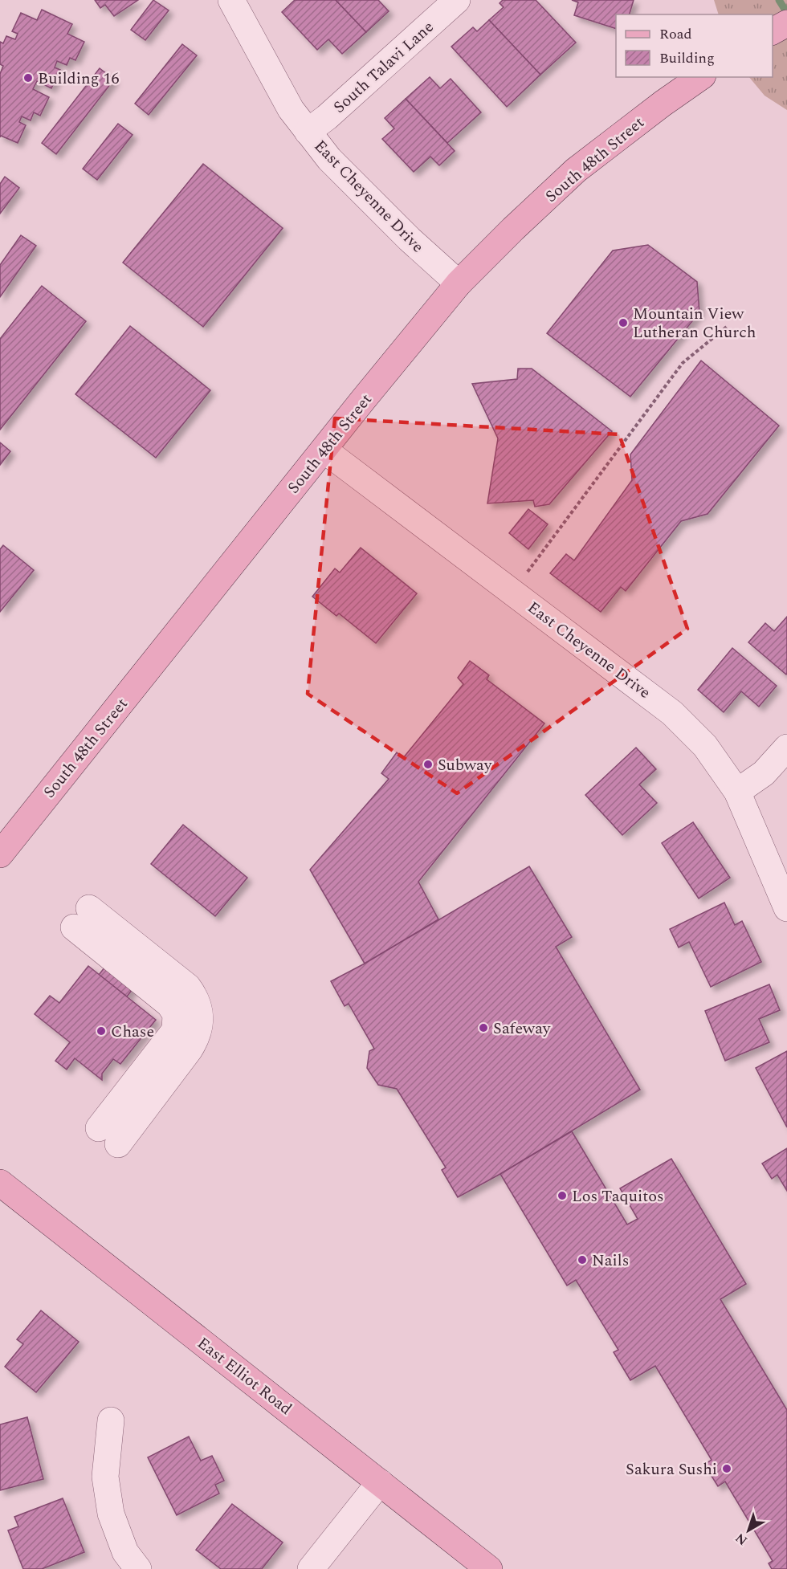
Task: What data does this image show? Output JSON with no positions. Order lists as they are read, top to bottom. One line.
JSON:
{"streets":{"main road":["South 48th Street","East Elliot Road"],"street":["South Talavi Lane","East Cheyenne Drive"]},"crossings":[["South Talavi Lane","East Cheyenne Drive"],["South 48th Street","East Cheyenne Drive"]],"places":["Building 16","Mountain View Lutheran Church","Subway","Safeway","Chase","Los Taquitos","Nails","Sakura Sushi"],"legend":["Road","Building"],"north":"bottom left"}
